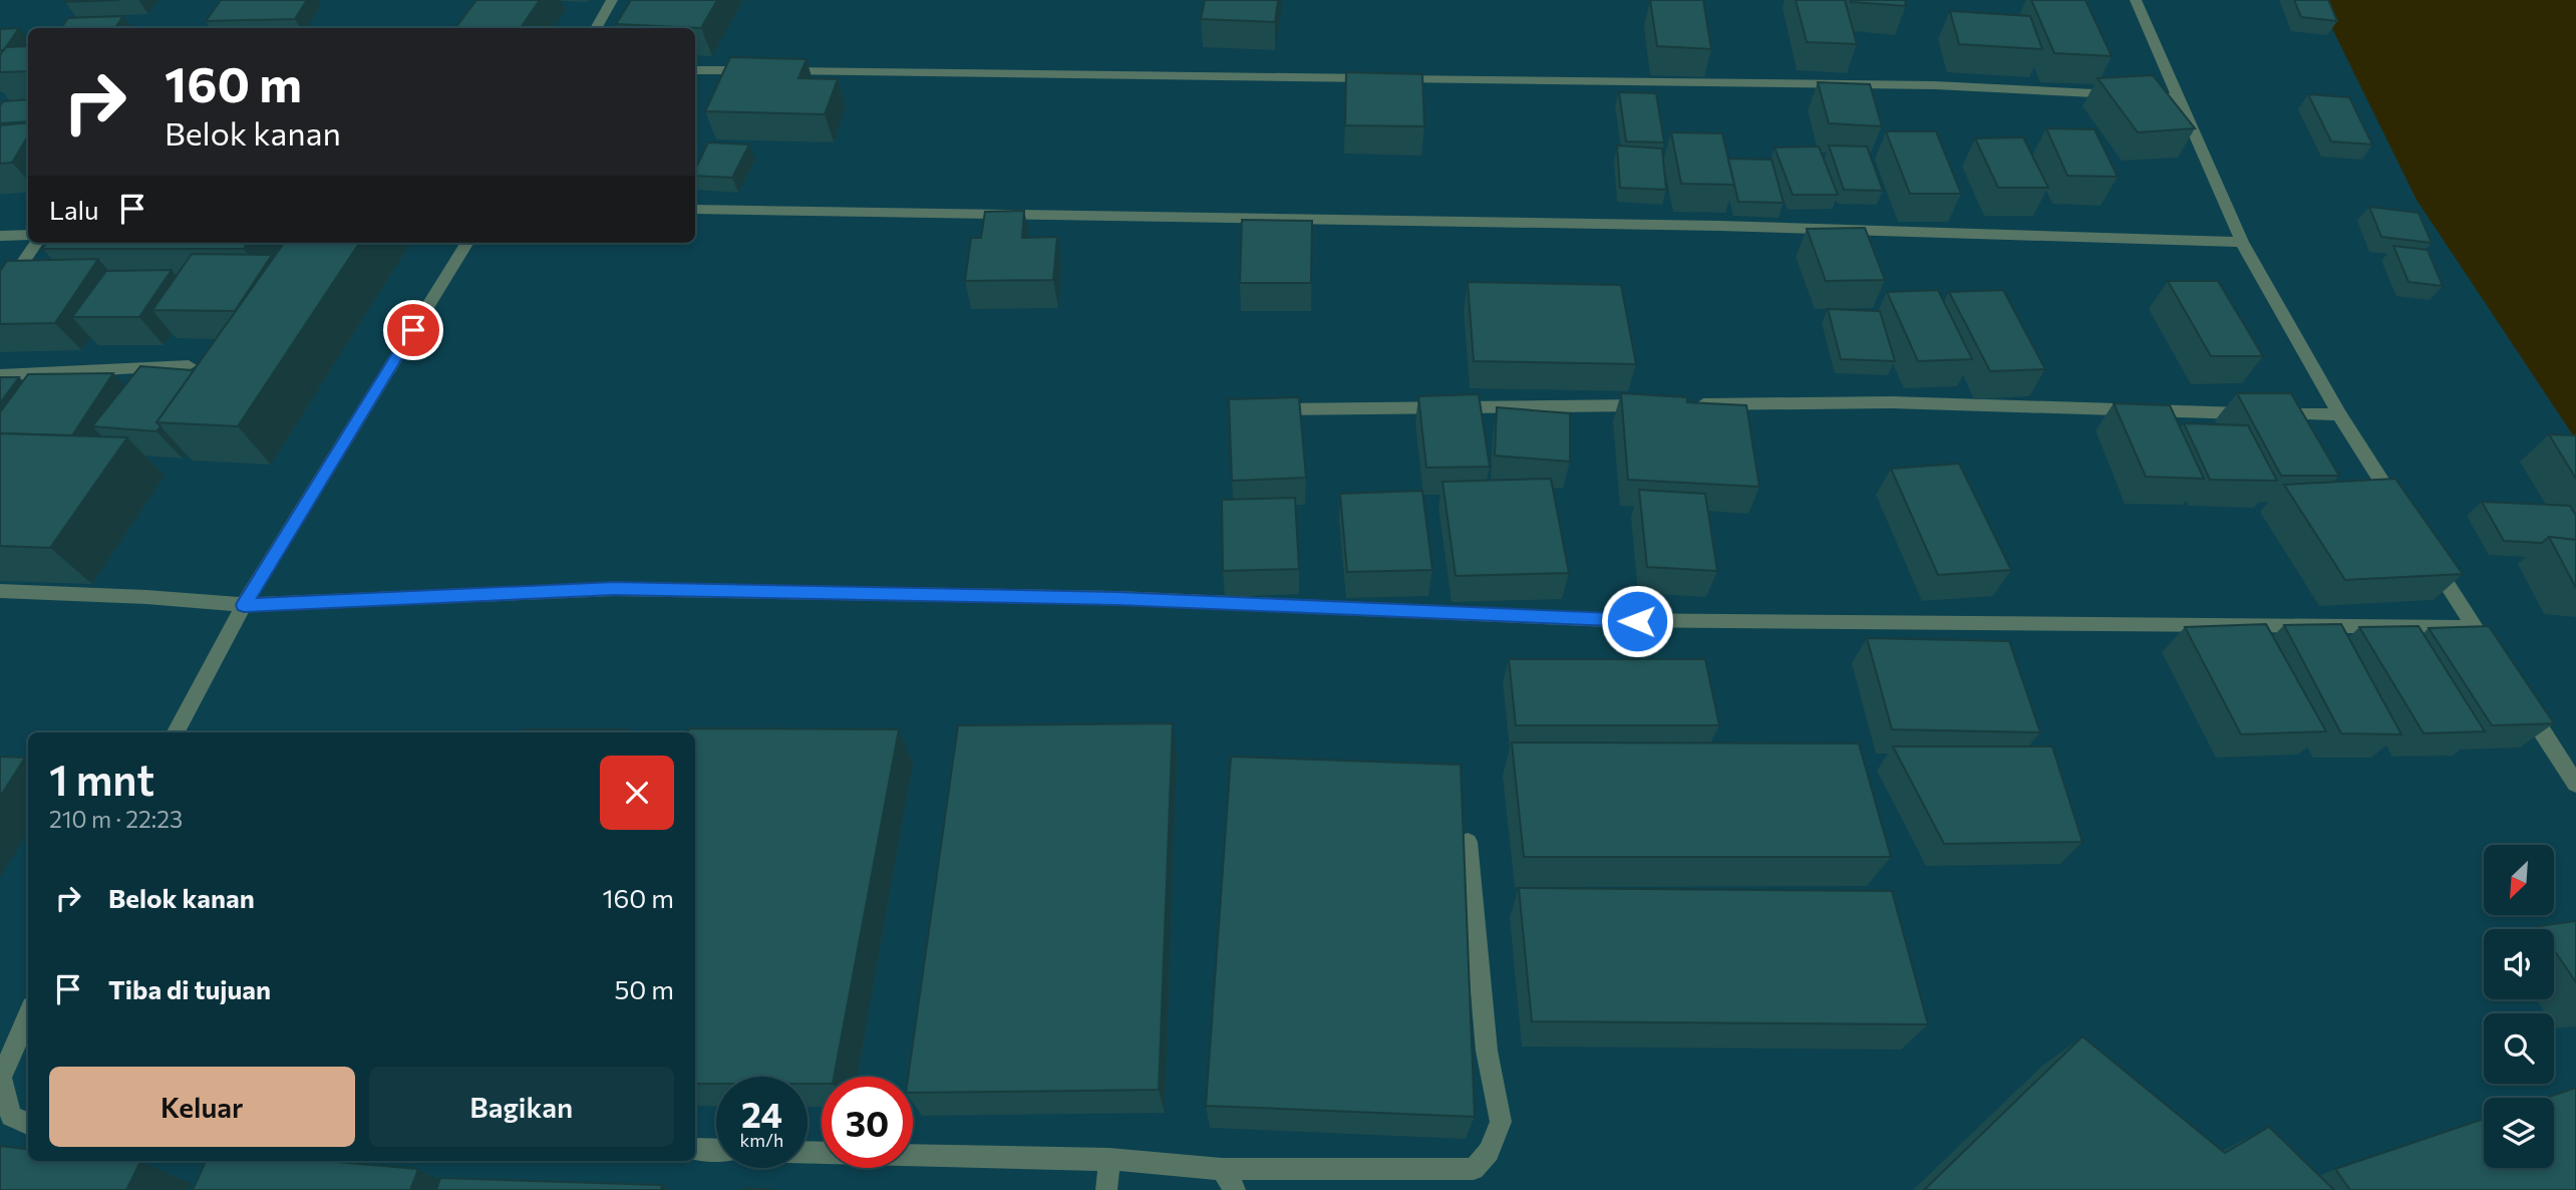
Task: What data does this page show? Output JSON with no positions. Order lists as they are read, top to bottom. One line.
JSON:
{"north":"bottom left","page":{"turn":["160 m","Belok kanan"],"then":"Lalu","heading":["1 mnt","210 m · 22:23"],"list":[{"name":"Belok kanan","value":"160 m"},{"name":"Tiba di tujuan","value":"50 m"}],"buttons":["Keluar","Bagikan"],"speed":"24 km/h","limit":"30"}}
